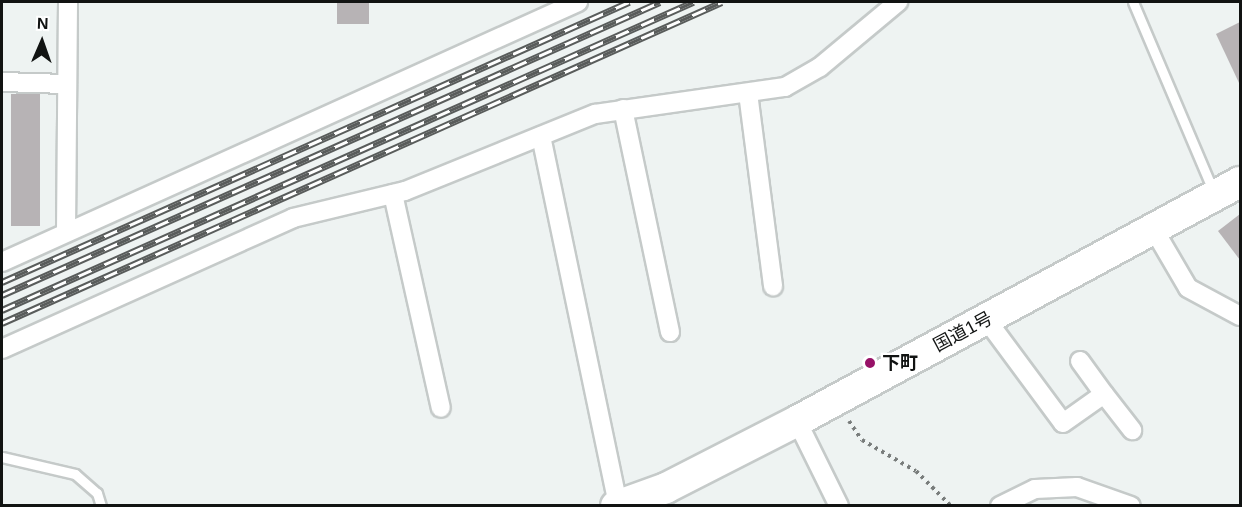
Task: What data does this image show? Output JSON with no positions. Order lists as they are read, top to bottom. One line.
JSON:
{"streets":{"highway":["国道1号"]},"places":["下町"],"north":"top"}
